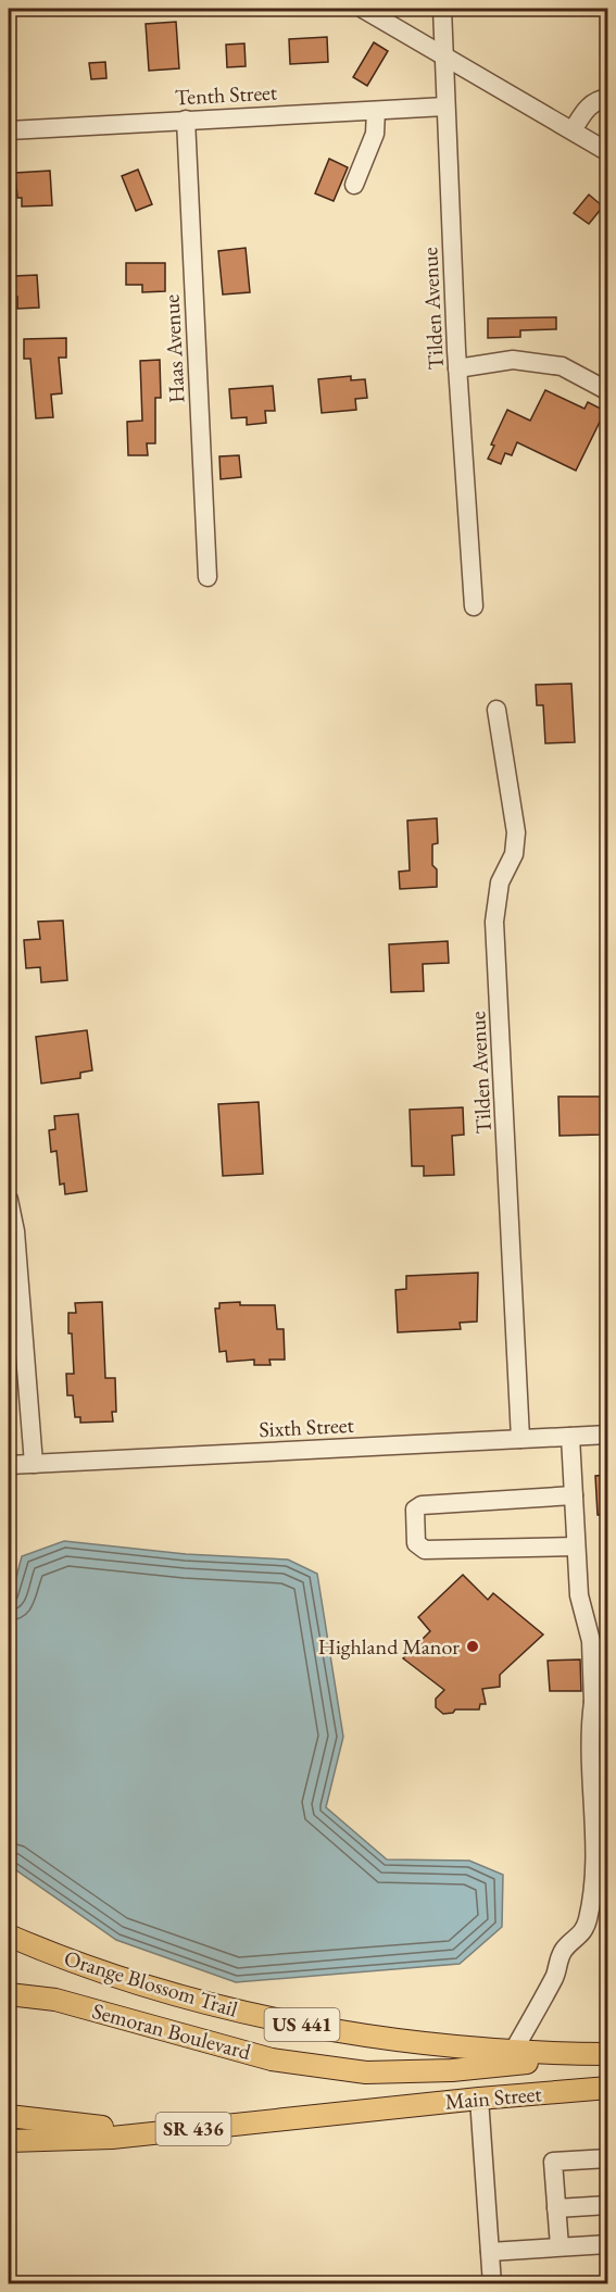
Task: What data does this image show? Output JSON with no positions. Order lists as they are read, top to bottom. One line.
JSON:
{"streets":{"main road":["Orange Blossom Trail","US 441","Semoran Boulevard","Main Street","SR 436"],"street":["Tenth Street","Tilden Avenue","Haas Avenue","Sixth Street"]},"crossings":[["Tenth Street","Tilden Avenue"],["Tenth Street","Haas Avenue"],["Tilden Avenue","Sixth Street"],["Orange Blossom Trail","Semoran Boulevard"],["Main Street","SR 436"]],"places":["Highland Manor"]}
